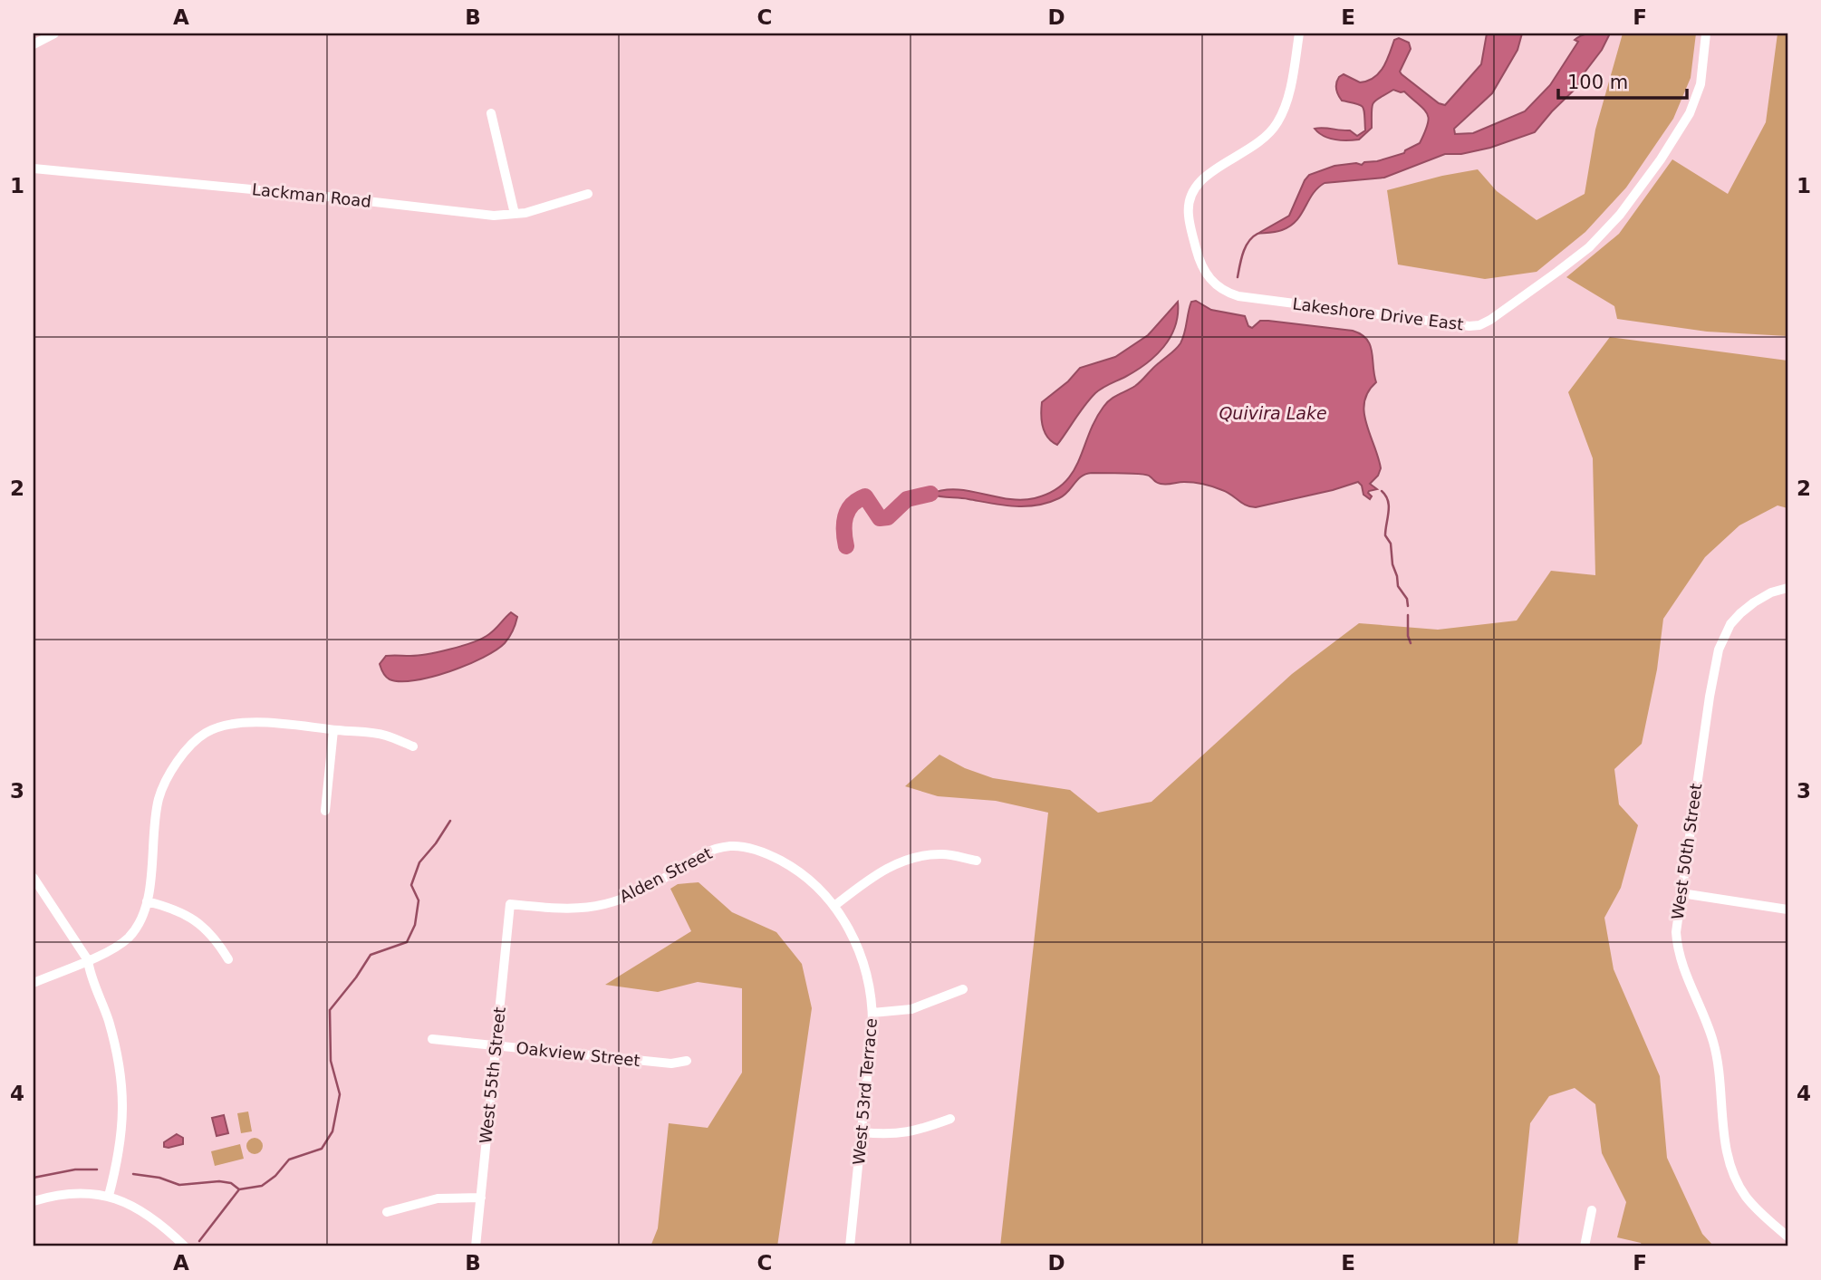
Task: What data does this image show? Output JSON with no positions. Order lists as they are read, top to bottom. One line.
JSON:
{"streets":{"street":["Lackman Road","Lakeshore Drive East","West 50th Street","Alden Street","Oakview Street","West 55th Street","West 53rd Terrace"]},"crossings":[["Alden Street","West 55th Street"],["Alden Street","West 53rd Terrace"],["Oakview Street","West 55th Street"]],"water":["Quivira Lake"],"scale_bar":"100 m","grid":{"columns":["A","B","C","D","E","F"],"rows":["1","2","3","4"]}}
